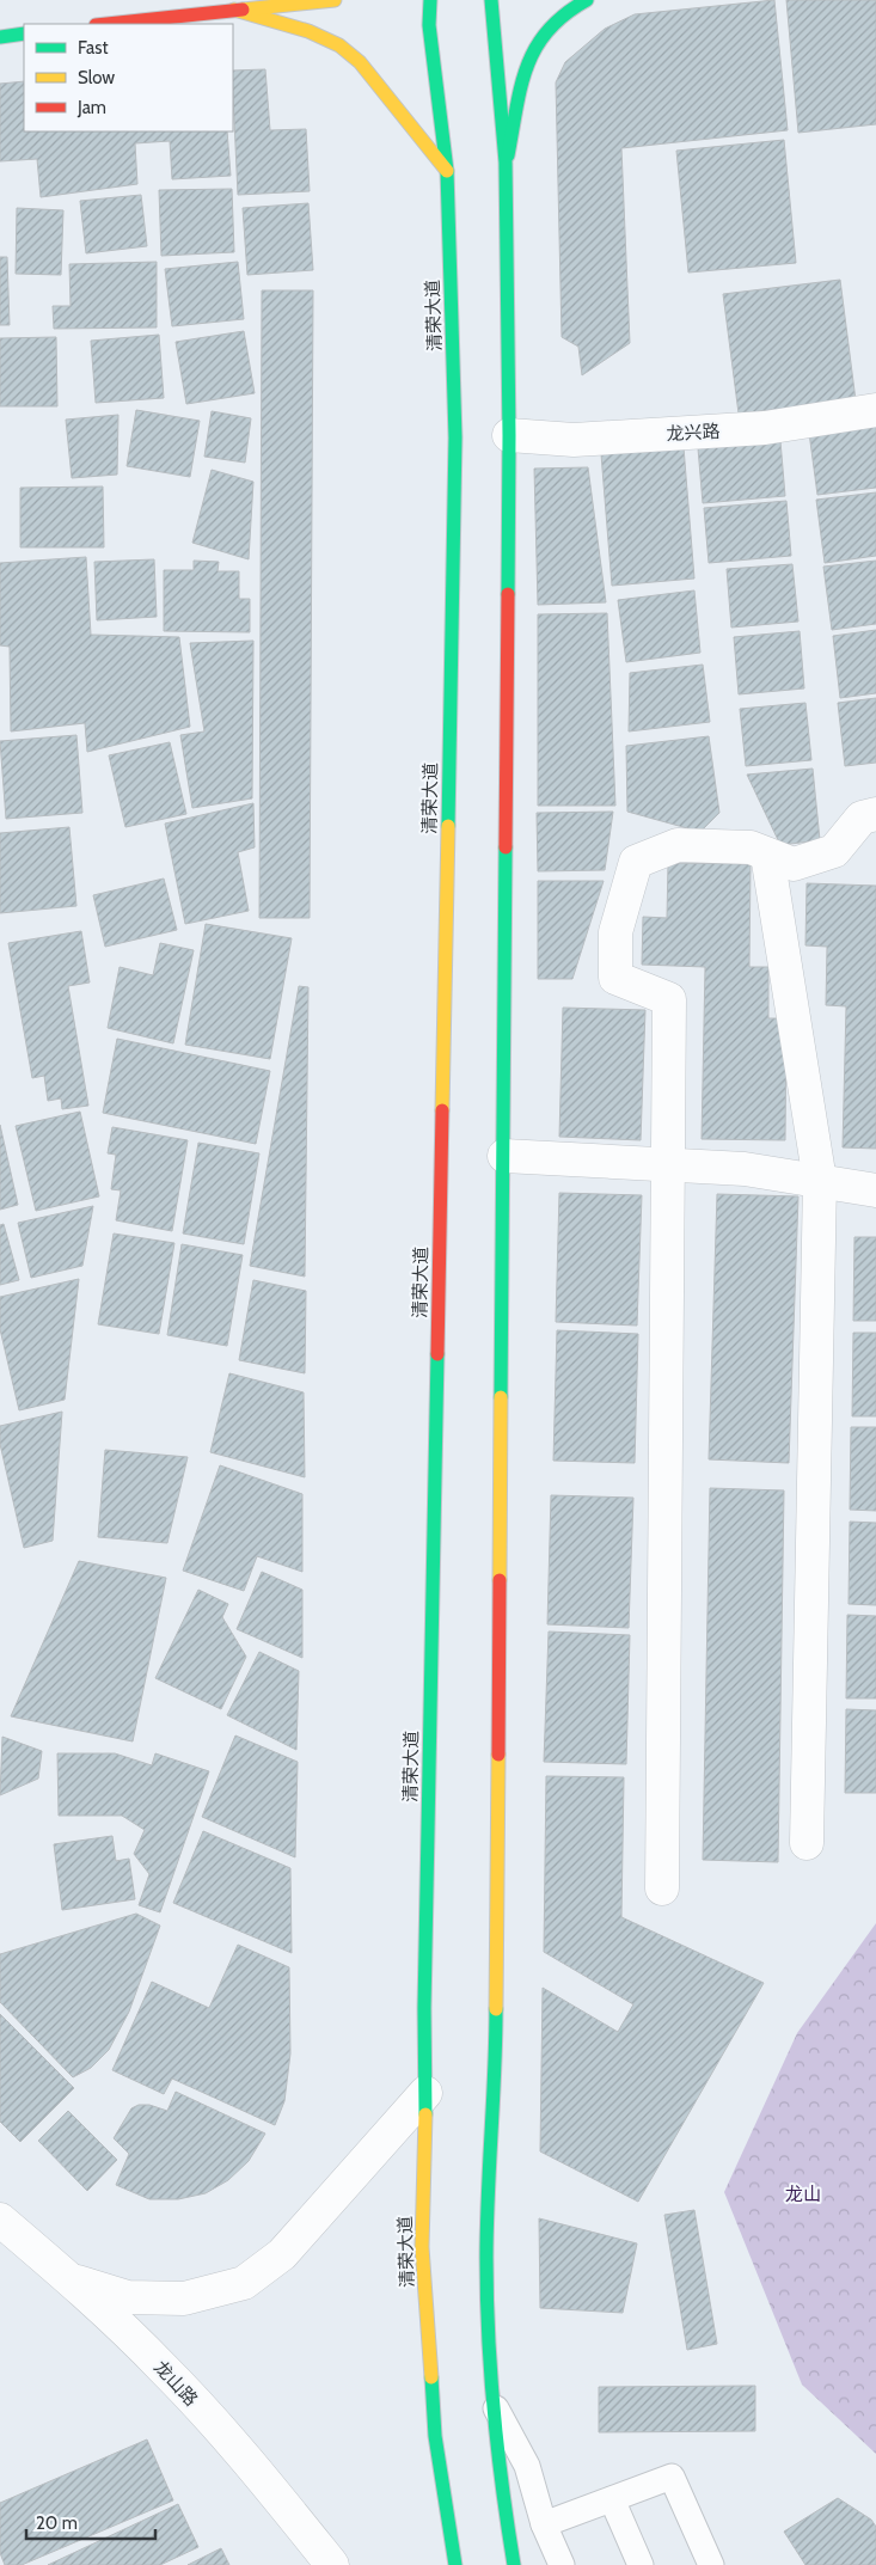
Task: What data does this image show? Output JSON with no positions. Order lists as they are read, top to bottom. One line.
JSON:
{"streets":{"main road":["清荣大道"],"street":["龙兴路","龙山路"]},"parks":["龙山"],"legend":["Fast","Slow","Jam"],"scale_bar":"20 m"}
